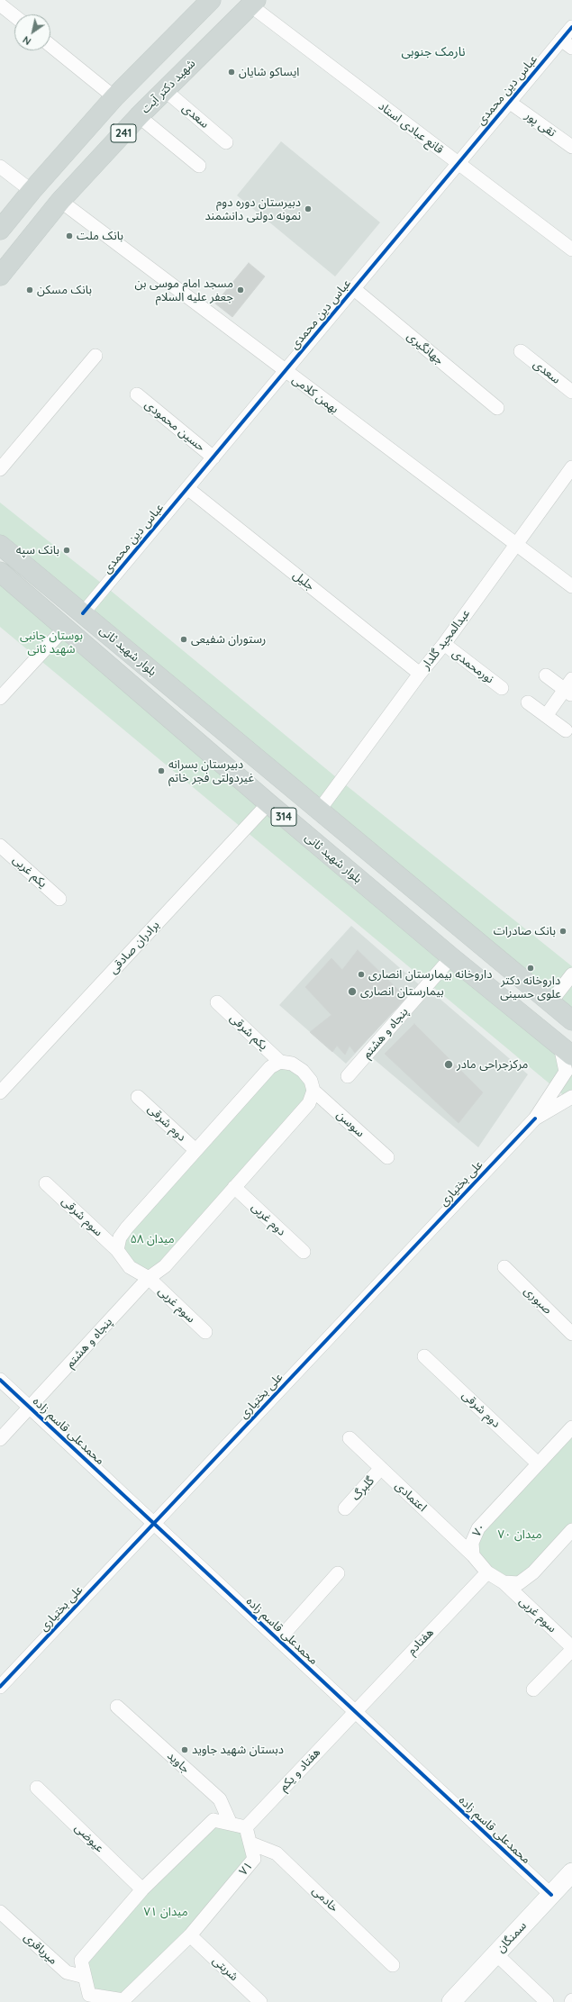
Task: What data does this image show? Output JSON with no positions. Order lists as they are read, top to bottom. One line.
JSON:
{"streets":{"main road":["شهید دکتر آیت","241","بلوار شهید ثانی","314","سمنگان"],"street":["عباس دین محمدی","سعدی","تقی پور","قانع عبادی استاد","جهانگیری","بهمن کلامی","حسین محمودی","جلیل","عبدالمجید گلدار","نورمحمدی","یکم غربی","برادران صادقی","یکم شرقی","پنجاه و هشتم","دوم شرقی","سوسن","علی بختیاری","سوم شرقی","دوم غربی","صبوری","سوم غربی","محمدعلی قاسم زاده","گلبرگ","اعتمادی","۷۰","هفتادم","جاوید","هفتاد و یکم","عیوضی","۷۱","خادمی","میرباقری","شربتی"]},"crossings":[["شهید دکتر آیت","سعدی"],["شهید دکتر آیت","قانع عبادی استاد"],["شهید دکتر آیت","بهمن کلامی"],["عباس دین محمدی","تقی پور"],["عباس دین محمدی","قانع عبادی استاد"],["عباس دین محمدی","جهانگیری"],["عباس دین محمدی","بهمن کلامی"],["عباس دین محمدی","حسین محمودی"],["عباس دین محمدی","جلیل"],["عباس دین محمدی","بلوار شهید ثانی"],["بهمن کلامی","عبدالمجید گلدار"],["جلیل","عبدالمجید گلدار"],["عبدالمجید گلدار","بلوار شهید ثانی"],["عبدالمجید گلدار","نورمحمدی"],["بلوار شهید ثانی","برادران صادقی"],["بلوار شهید ثانی","پنجاه و هشتم"],["پنجاه و هشتم","سوم غربی"],["پنجاه و هشتم","محمدعلی قاسم زاده"],["دوم شرقی","۷۰"],["علی بختیاری","محمدعلی قاسم زاده"],["محمدعلی قاسم زاده","هفتادم"],["محمدعلی قاسم زاده","هفتاد و یکم"],["محمدعلی قاسم زاده","سمنگان"],["گلبرگ","اعتمادی"],["اعتمادی","۷۰"],["هفتادم","هفتاد و یکم"],["جاوید","۷۱"],["هفتاد و یکم","۷۱"],["عیوضی","۷۱"],["۷۱","خادمی"],["۷۱","میرباقری"],["۷۱","شربتی"]],"districts":["نارمک جنوبی"],"parks":["بوستان جانبی شهید ثانی","میدان ۵۸","میدان ۷۰","میدان ۷۱"],"places":["ایساکو شایان","دبیرستان دوره دوم نمونه دولتی دانشمند","بانک ملت","بانک مسکن","مسجد امام موسی بن جعفر علیه السلام","بانک سپه","رستوران شفیعی","دبیرستان پسرانه غیردولتی فجر خاتم","بانک صادرات","داروخانه دکتر علوی حسینی","داروخانه بیمارستان انصاری","بیمارستان انصاری","مرکزجراحی مادر","دبستان شهید جاوید"],"north":"bottom left"}
